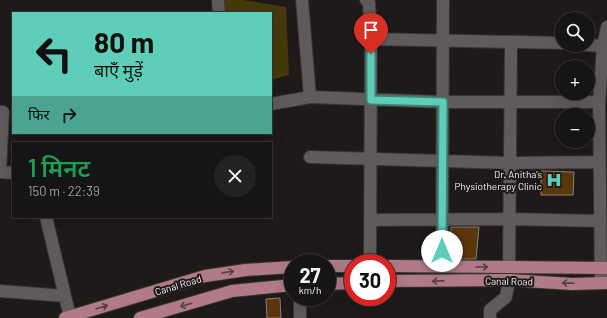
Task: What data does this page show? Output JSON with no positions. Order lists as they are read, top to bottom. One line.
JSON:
{"streets":{"main road":["Canal Road"]},"places":{"hospital":["Dr. Anitha's Physiotherapy Clinic"]},"page":{"map_buttons":["+","−"],"turn":["80 m","बाएँ मुड़ें"],"then":"फिर","heading":["1 मिनट","150 m · 22:39"],"speed":"27 km/h","limit":"30"}}
